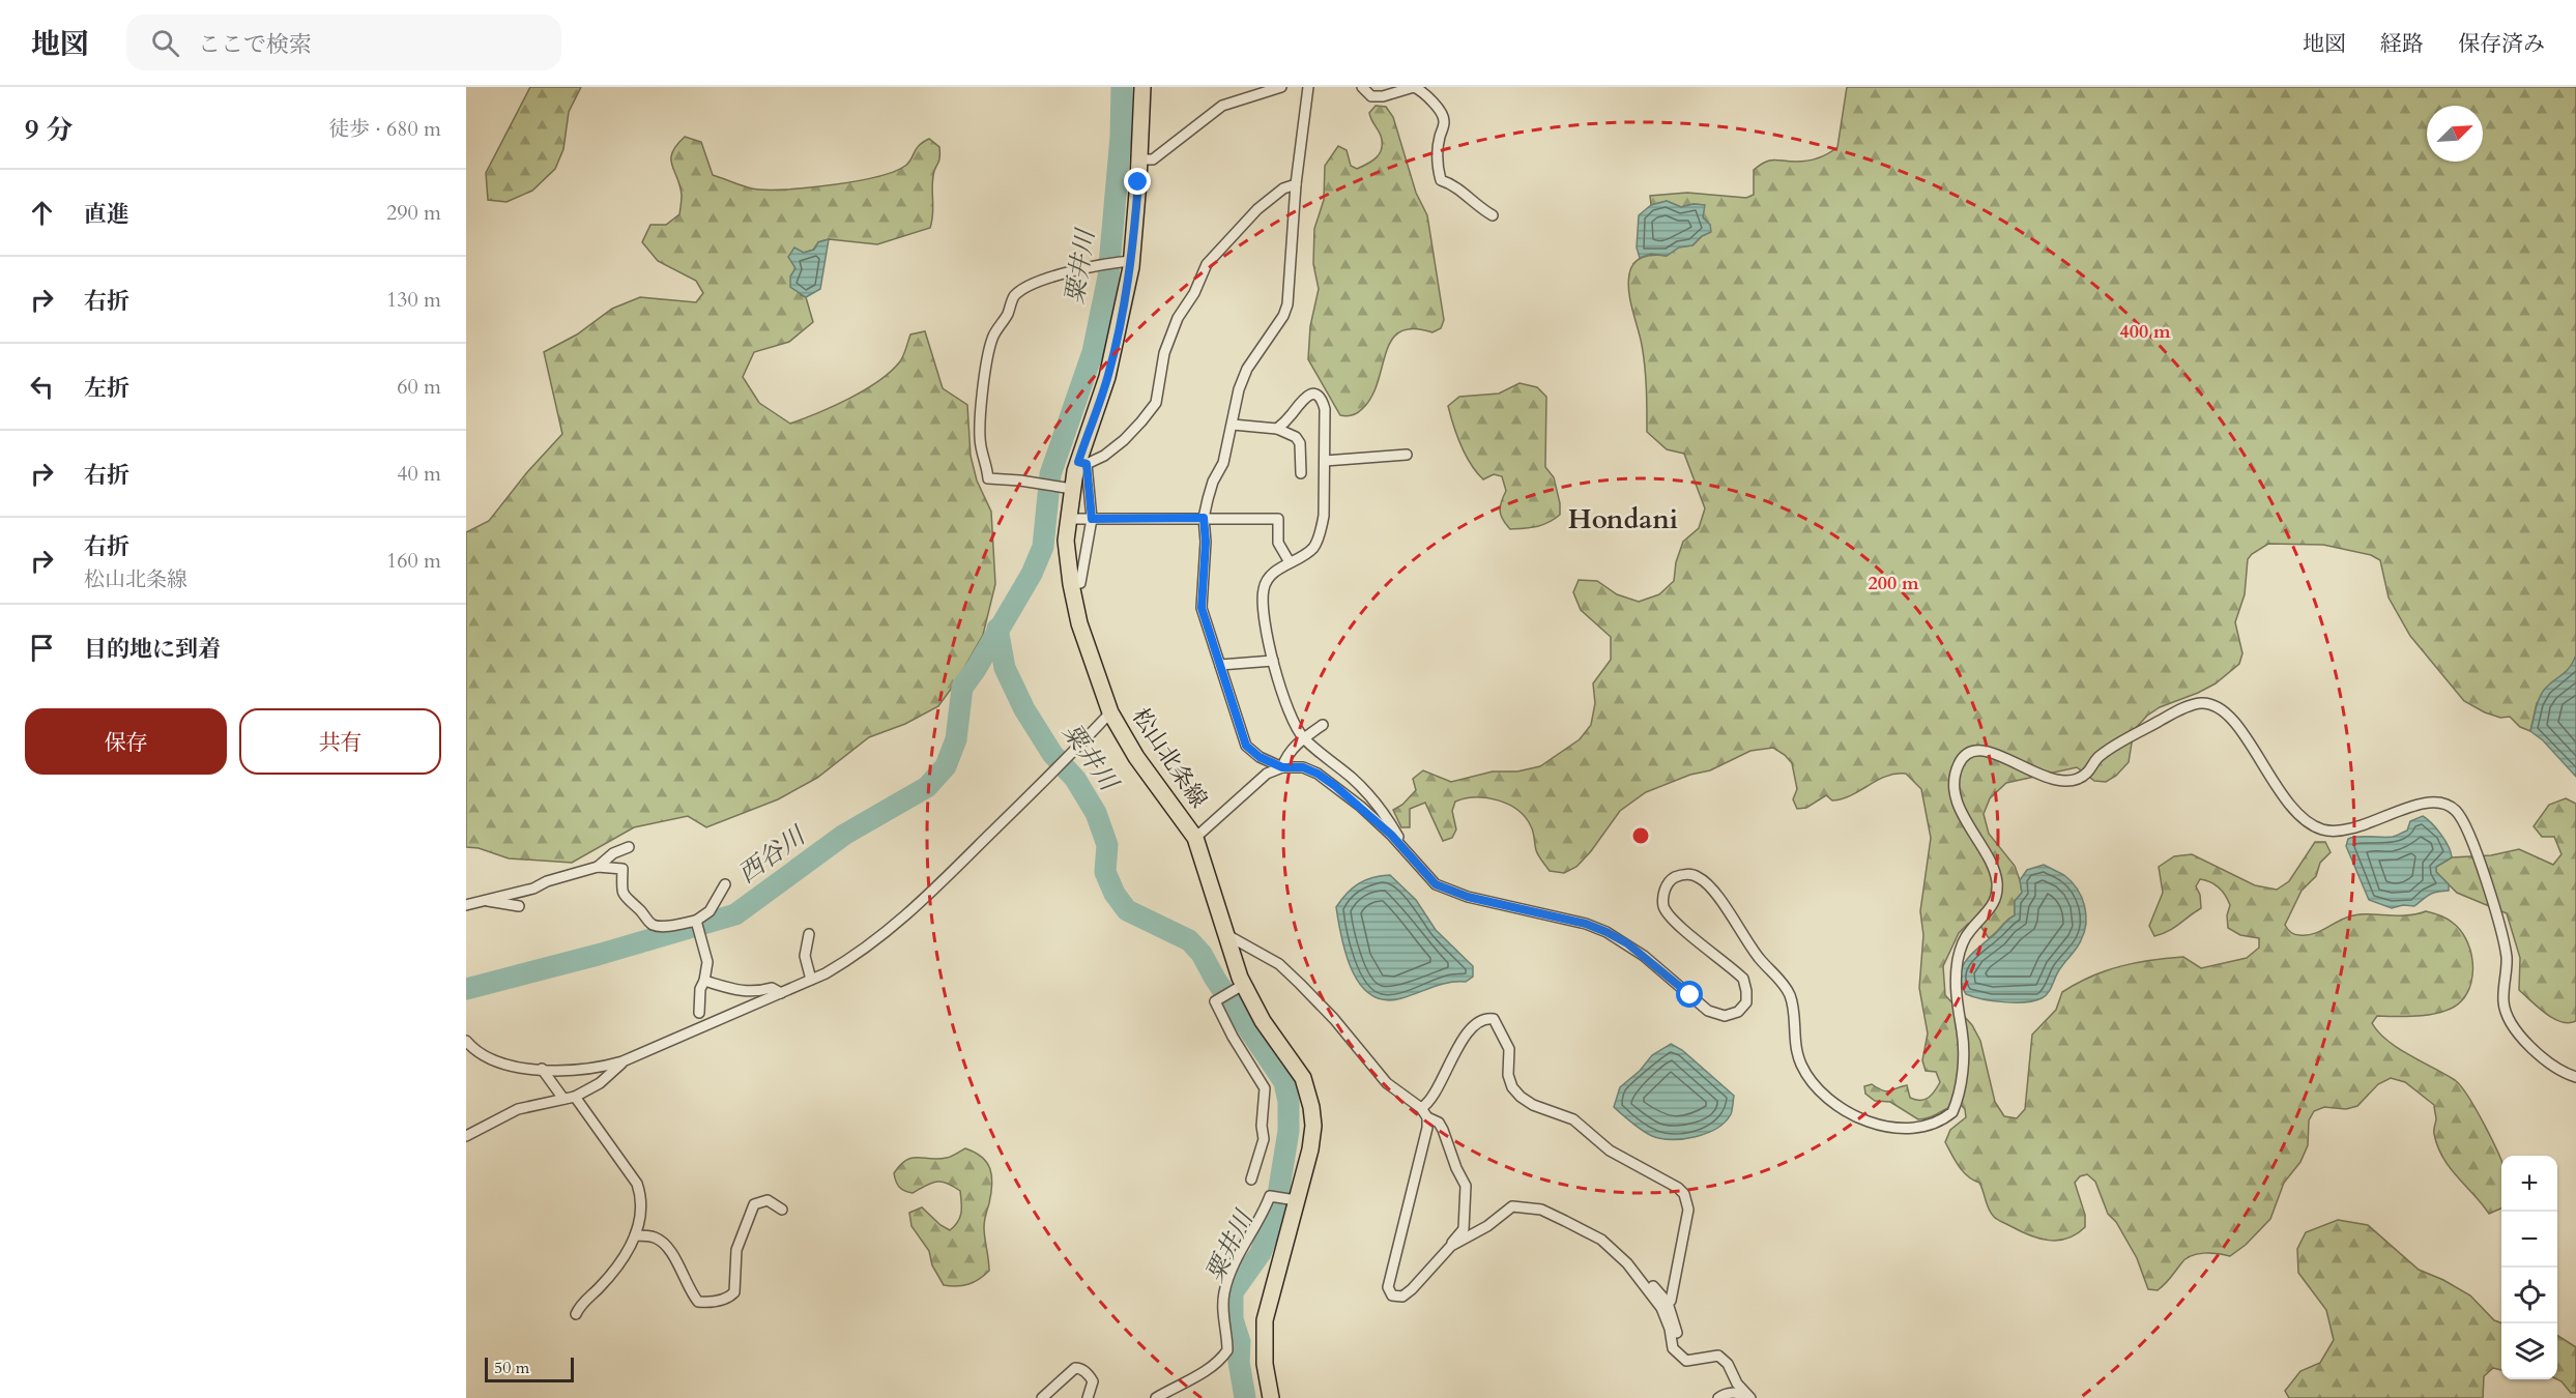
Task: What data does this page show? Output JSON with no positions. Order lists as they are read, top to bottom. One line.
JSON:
{"streets":{"main road":["松山北条線"]},"districts":["Hondani"],"water":["粟井川","西谷川"],"scale_bar":"50 m","north":"top right","page":{"header":"地図","search":"ここで検索","nav":["地図","経路","保存済み"],"heading":["9 分","徒歩 · 680 m"],"list":[["直進","290 m"],["右折","130 m"],["左折","60 m"],["右折","40 m"],["右折","松山北条線","160 m"],"目的地に到着"],"buttons":["保存","共有"],"map_buttons":["+","−"],"scale":"50 m"},"rings":["400 m","200 m"]}
